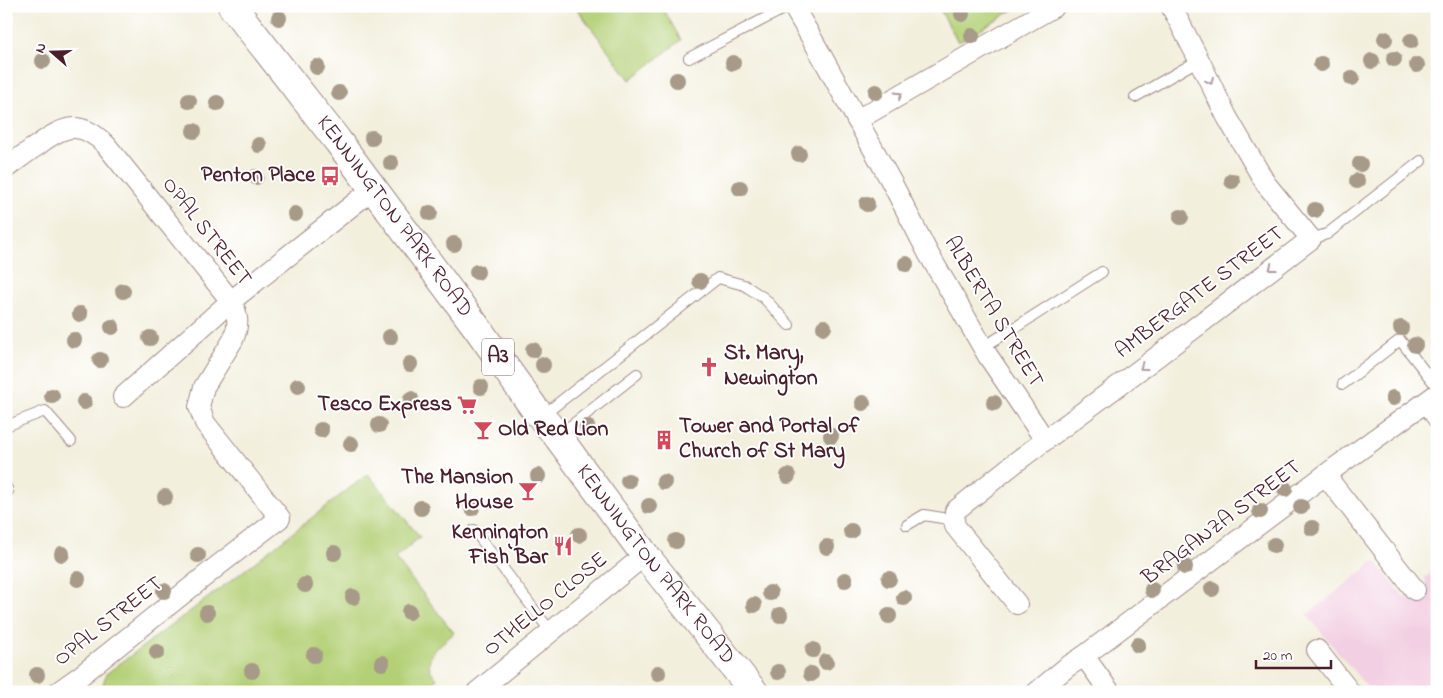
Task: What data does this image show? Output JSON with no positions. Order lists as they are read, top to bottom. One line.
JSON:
{"streets":{"highway":["KENNINGTON PARK ROAD","A3"],"street":["OPAL STREET","AMBERGATE STREET","ALBERTA STREET","BRAGANZA STREET","OTHELLO CLOSE"]},"crossings":[["KENNINGTON PARK ROAD","OTHELLO CLOSE"],["AMBERGATE STREET","ALBERTA STREET"]],"places":{"bus stop":["Penton Place"],"church":["St. Mary, Newington"],"supermarket":["Tesco Express"],"bar":["Old Red Lion","The Mansion House"],"building":["Tower and Portal of Church of St Mary"],"restaurant":["Kennington Fish Bar"]},"scale_bar":"20 m","north":"left"}
